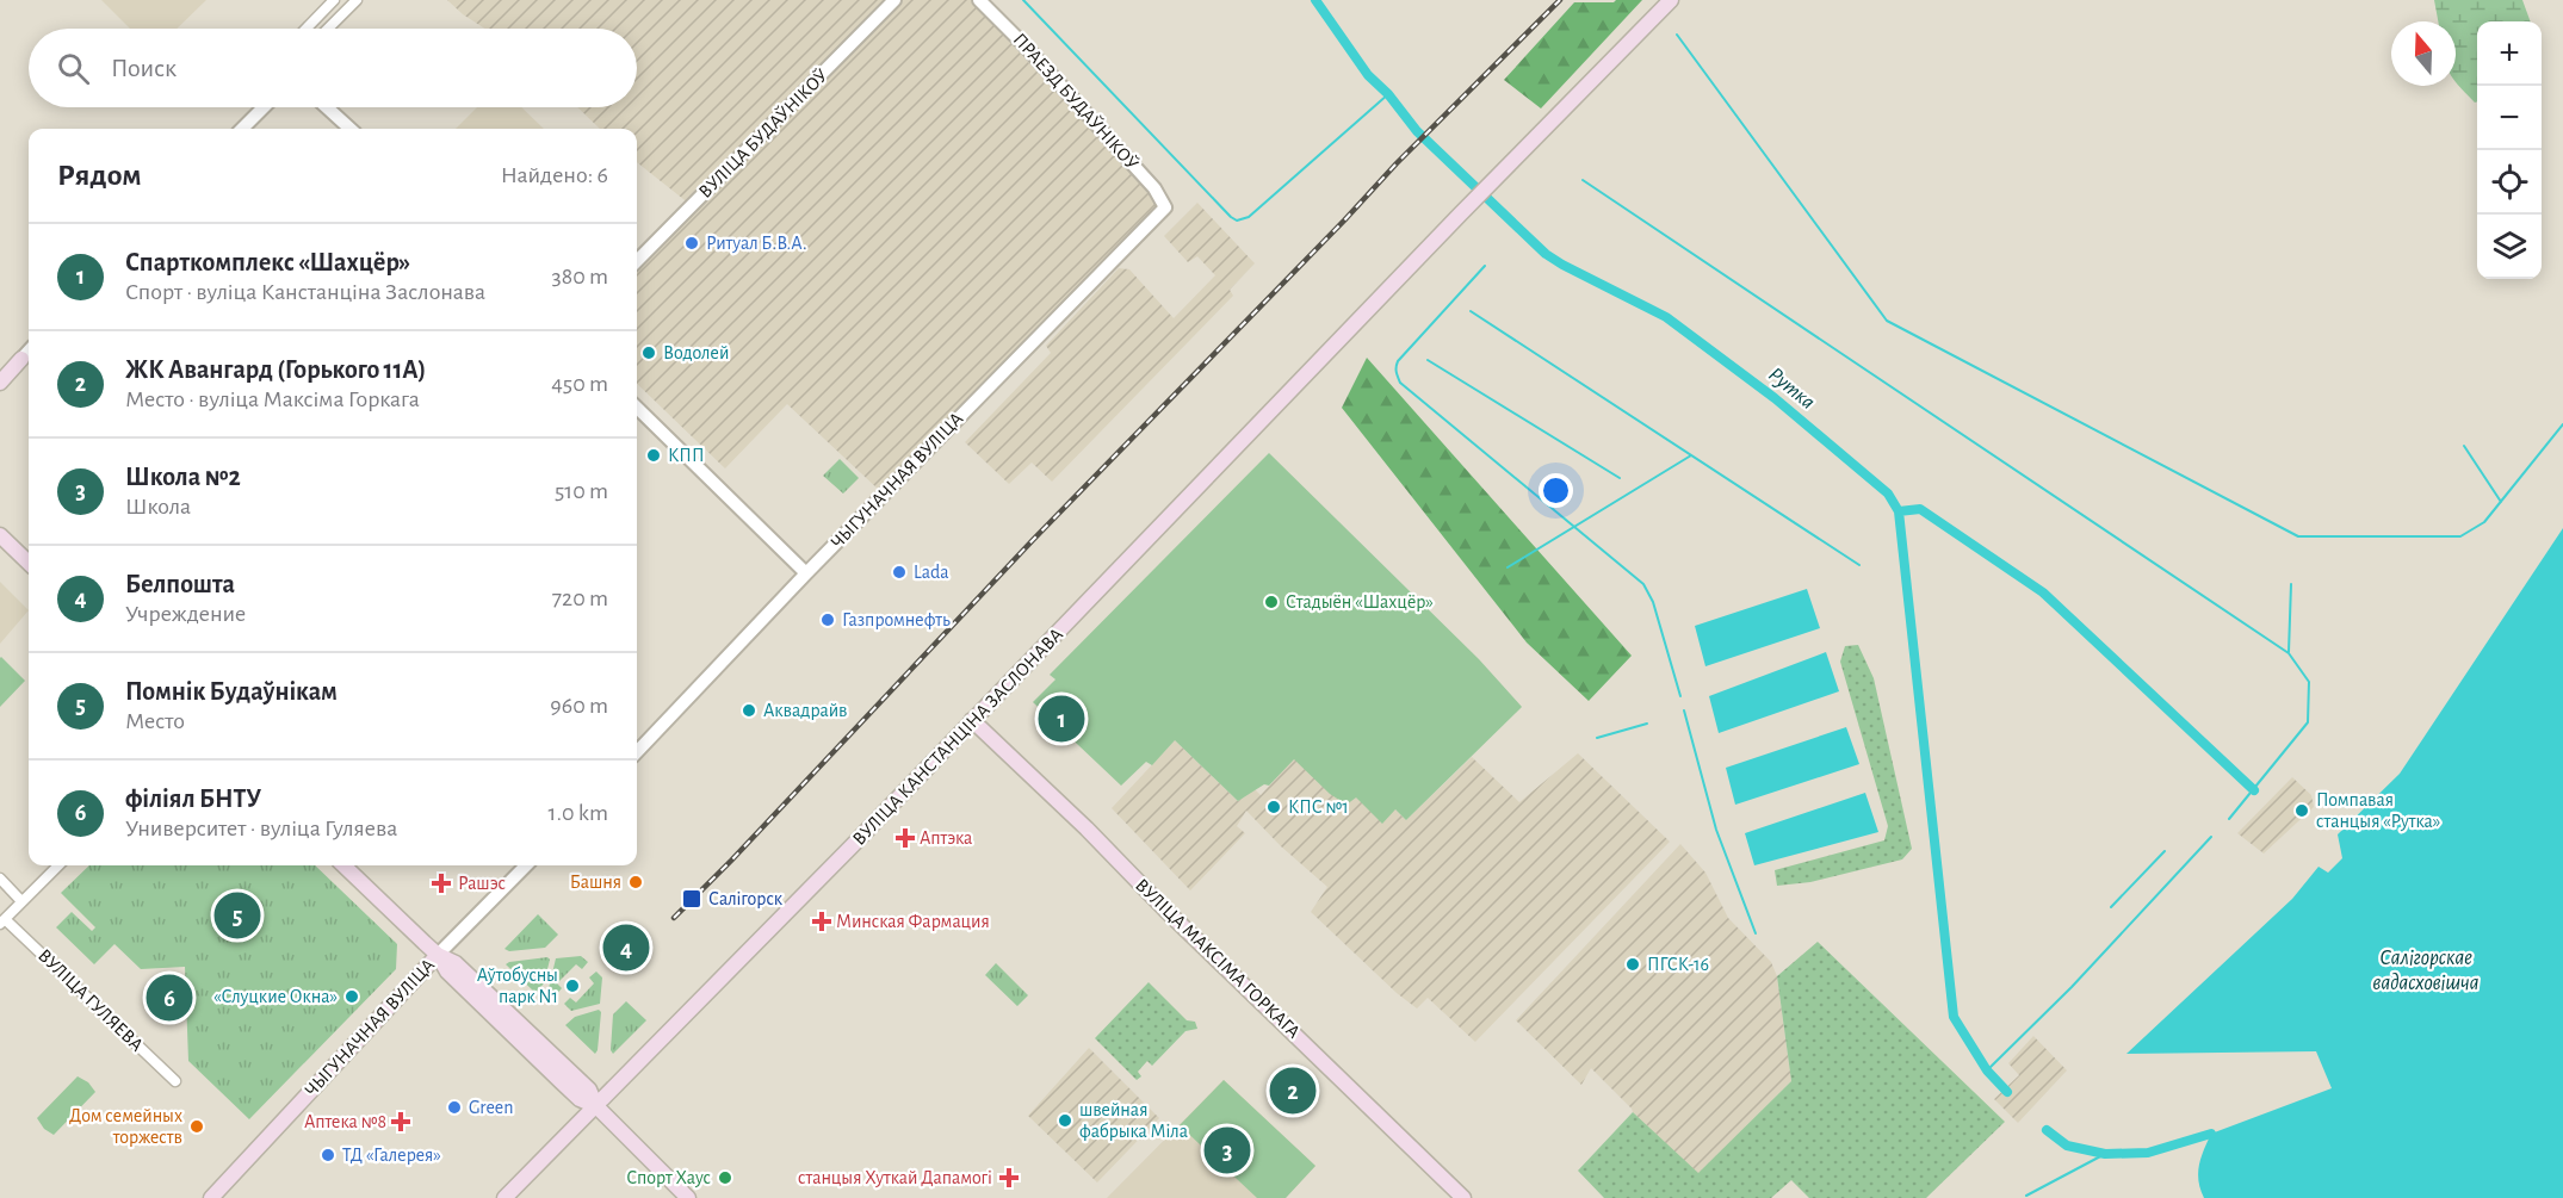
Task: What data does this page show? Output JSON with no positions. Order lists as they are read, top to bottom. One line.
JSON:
{"streets":{"main road":["ЧЫГУНАЧНАЯ ВУЛІЦА","ВУЛІЦА КАНСТАНЦІНА ЗАСЛОНАВА","ВУЛІЦА МАКСІМА ГОРКАГА"],"street":["ПРАЕЗД БУДАЎНІКОЎ","ВУЛІЦА БУДАЎНІКОЎ","ВУЛІЦА ГУЛЯЕВА"]},"crossings":[["ПРАЕЗД БУДАЎНІКОЎ","ЧЫГУНАЧНАЯ ВУЛІЦА"],["ВУЛІЦА КАНСТАНЦІНА ЗАСЛОНАВА","ВУЛІЦА МАКСІМА ГОРКАГА"]],"water":["Рутка","Салігорскае вадасховішча"],"places":{"other":["Ритуал Б.В.А.","Водолей","КПП","Lada","Стадыён «Шахцёр»","Газпромнефть","Аквадрайв","КПС №1","Помпавая станцыя «Рутка»","Башня","ПГСК-16","Аўтобусны парк N1","«Слуцкие Окна»","Green","швейная фабрыка Міла","Дом семейных торжеств","ТД «Галерея»","Спорт Хаус"],"health":["Аптэка","Рашэс","Минская Фармация","Аптека №8","станцыя Хуткай Дапамогі"],"transit":["Салігорск"]},"north":"top","page":{"map_buttons":["+","−"],"search":"Поиск","heading":["Рядом","Найдено: 6"],"list":[{"mark":"1","name":"Спарткомплекс «Шахцёр»","note":"Спорт · вуліца Канстанціна Заслонава","value":"380 m"},{"mark":"2","name":"ЖК Авангард (Горького 11А)","note":"Место · вуліца Максіма Горкага","value":"450 m"},{"mark":"3","name":"Школа №2","note":"Школа","value":"510 m"},{"mark":"4","name":"Белпошта","note":"Учреждение","value":"720 m"},{"mark":"5","name":"Помнік Будаўнікам","note":"Место","value":"960 m"},{"mark":"6","name":"філіял БНТУ","note":"Университет · вуліца Гуляева","value":"1.0 km"}],"pins":["1","5","4","6","2","3"]}}
